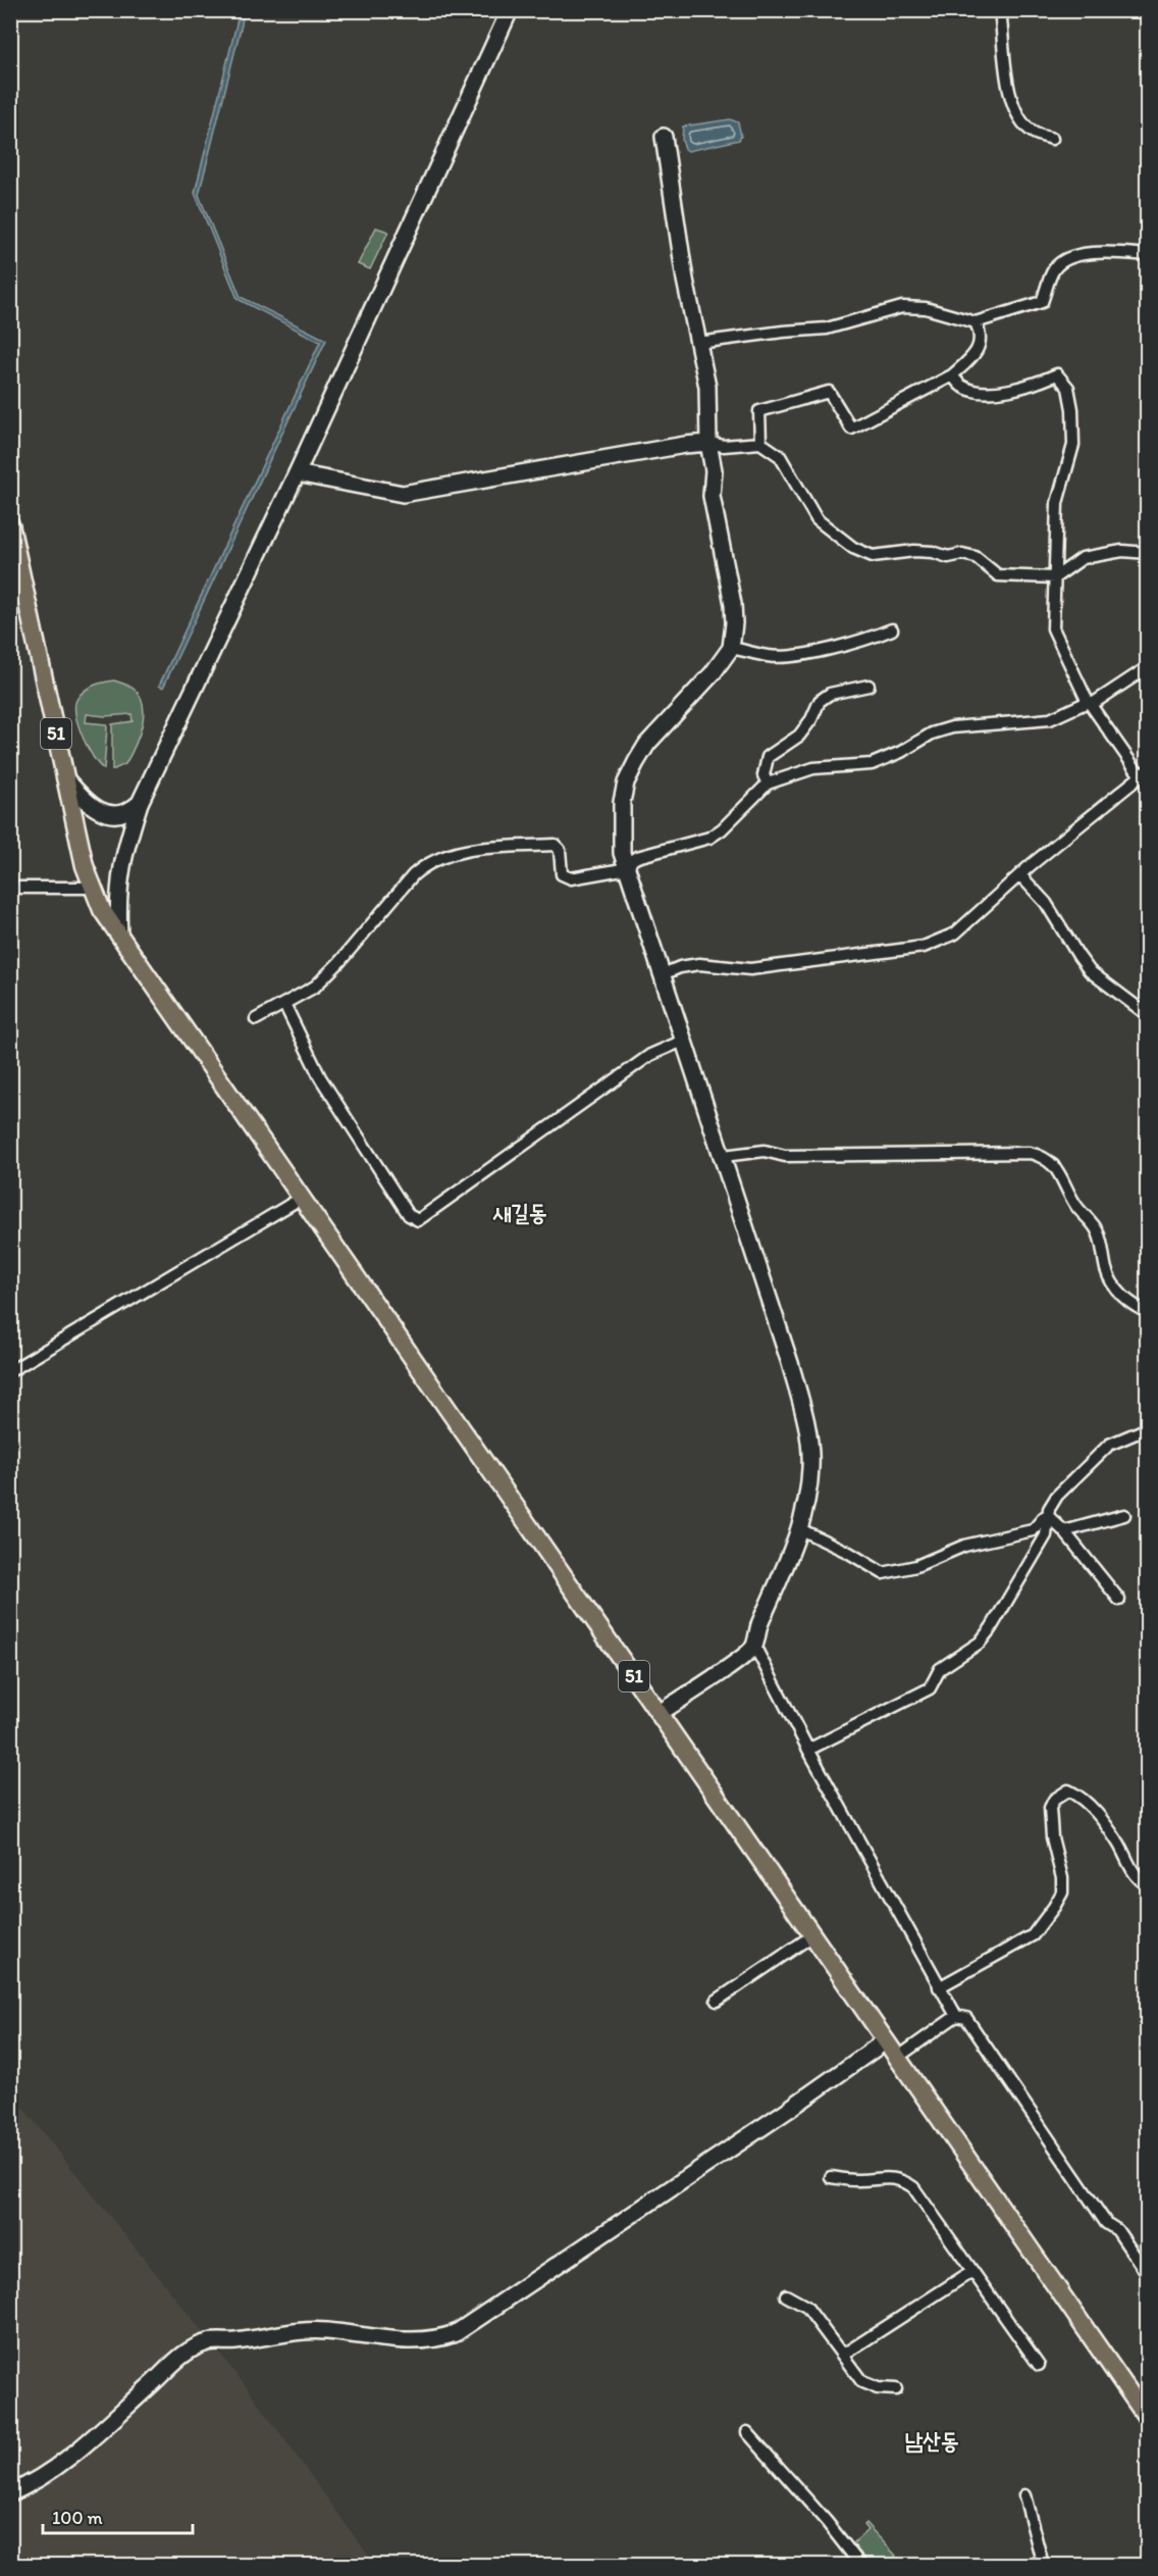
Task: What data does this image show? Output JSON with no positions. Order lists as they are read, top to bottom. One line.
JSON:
{"streets":{"main road":["51"]},"districts":["새길동","남산동"],"scale_bar":"100 m"}
